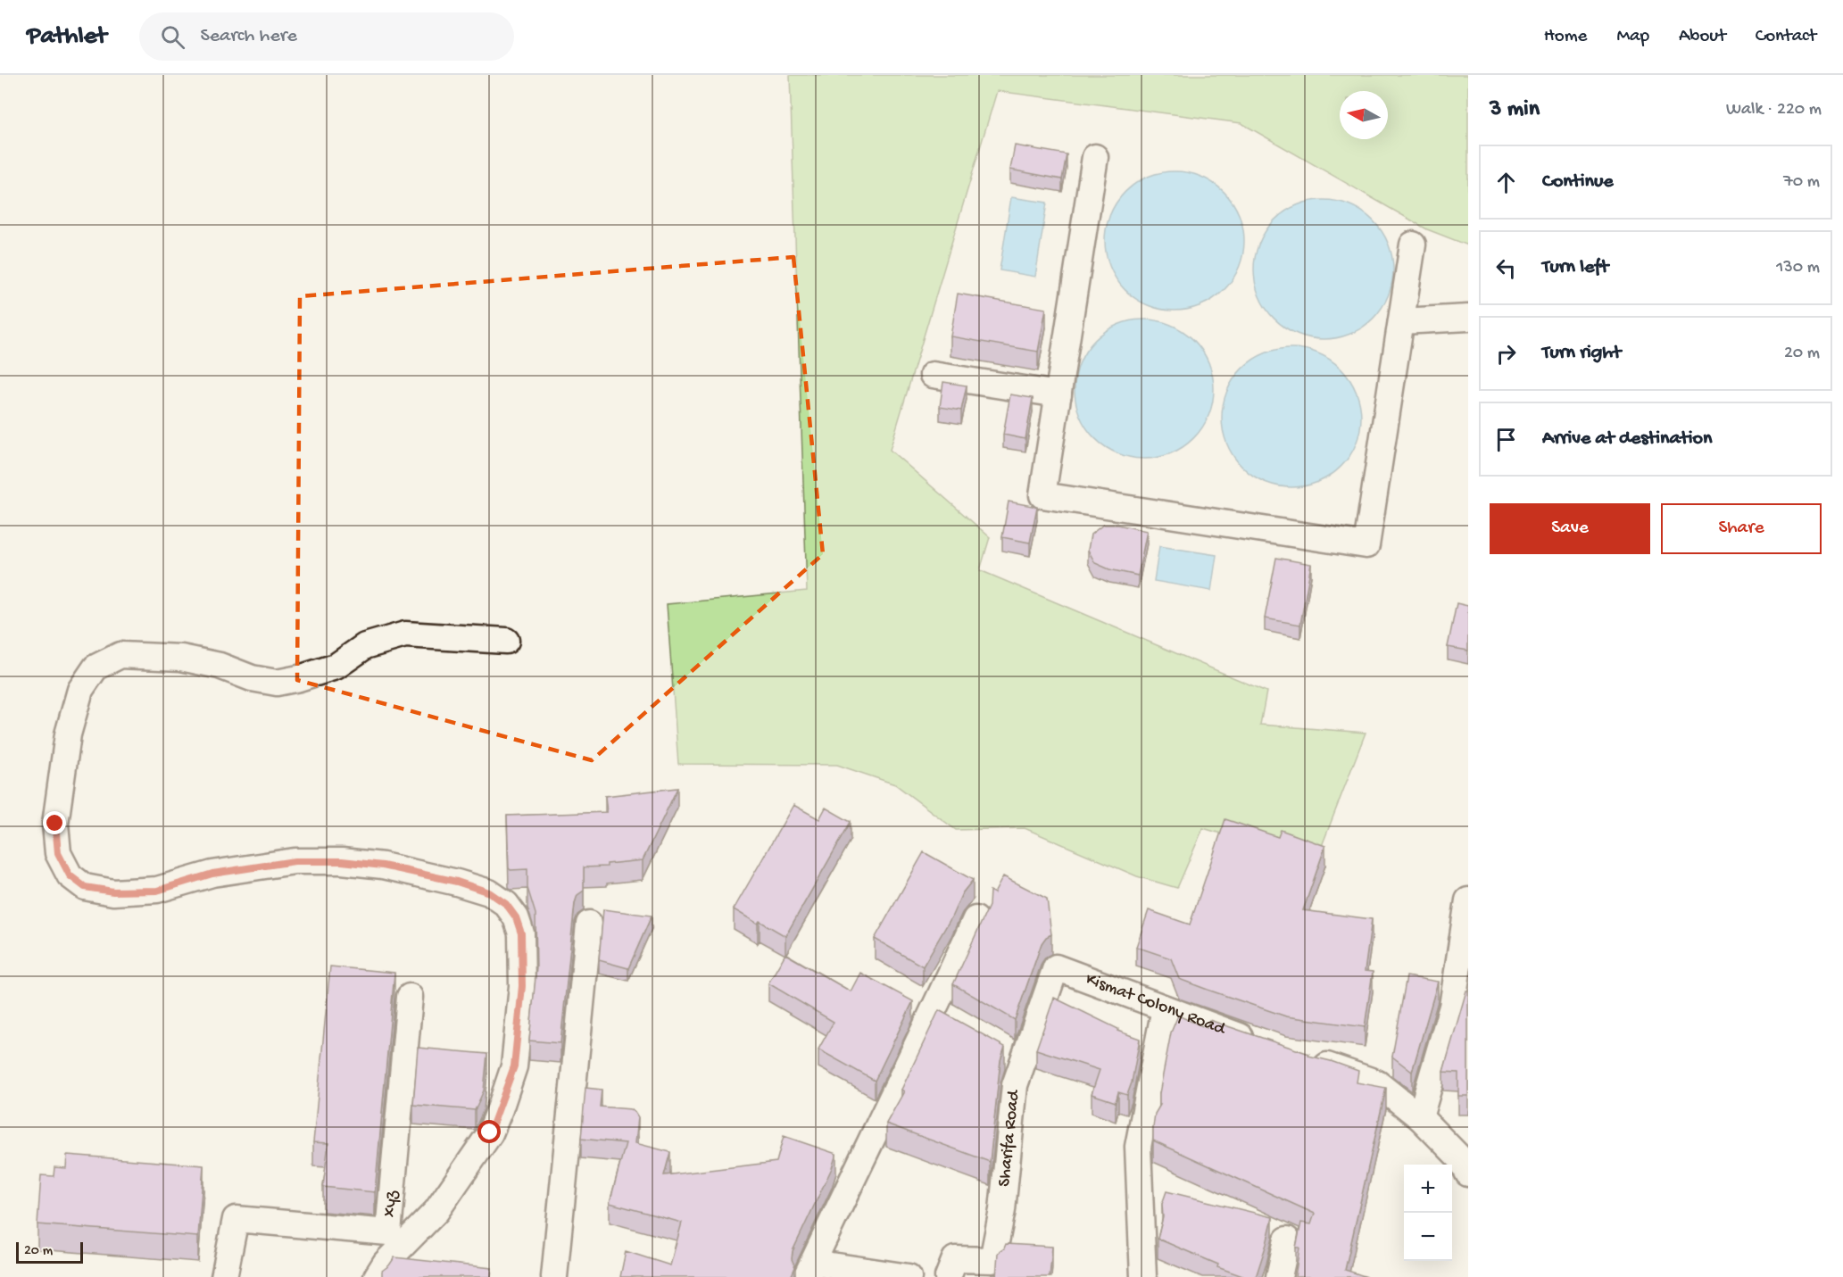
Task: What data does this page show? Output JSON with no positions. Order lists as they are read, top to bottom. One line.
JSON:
{"streets":{"street":["Kismat Colony Road","Sharifa Road","xyz"]},"crossings":[["Kismat Colony Road","Sharifa Road"]],"scale_bar":"20 m","north":"left","page":{"header":"Pathlet","search":"Search here","nav":["Home","Map","About","Contact"],"heading":["3 min","Walk · 220 m"],"list":[["Continue","70 m"],["Turn left","130 m"],["Turn right","20 m"],"Arrive at destination"],"buttons":["Save","Share"],"map_buttons":["+","−"],"scale":"20 m"}}
